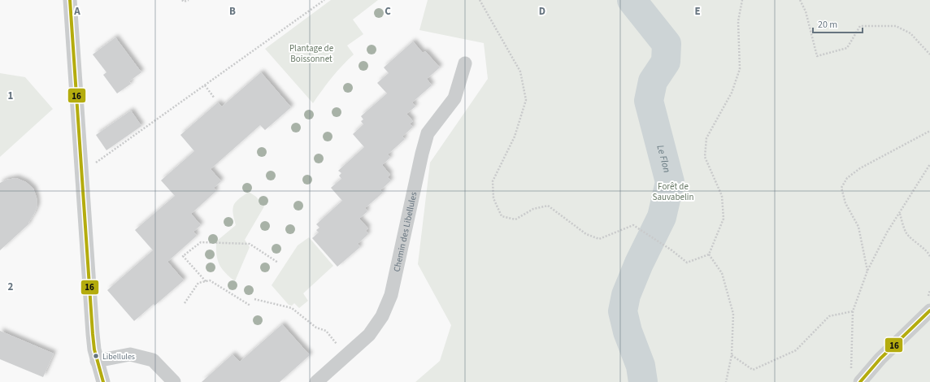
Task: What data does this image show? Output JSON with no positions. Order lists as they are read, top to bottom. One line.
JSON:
{"streets":{"street":["Chemin des Libellules"]},"water":["Le Flon"],"parks":["Plantage de Boissonnet","Forêt de Sauvabelin"],"places":["Libellules"],"lines":["transit line 16"],"scale_bar":"20 m","grid":{"columns":["A","B","C","D","E"],"rows":["1","2"]}}
